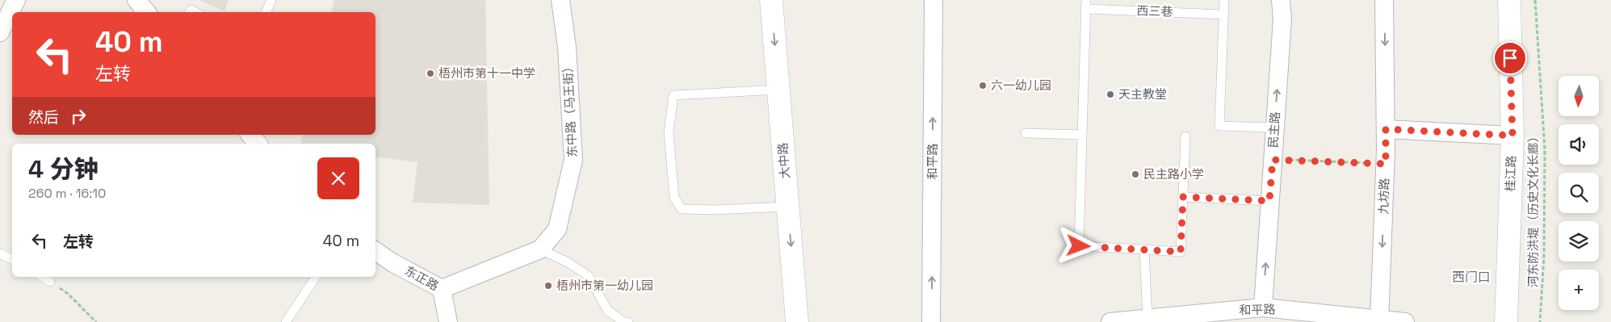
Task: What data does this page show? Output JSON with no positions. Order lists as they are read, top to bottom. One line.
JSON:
{"streets":{"street":["东中路（马王街）","民主路","大中路","和平路","桂江路","九坊路","东正路"],"lane":["西三巷"],"path":["河东防洪堤（历史文化长廊）"]},"crossings":[["东中路（马王街）","东正路"],["民主路","和平路"],["和平路","九坊路"]],"one_way":["民主路","大中路","和平路","九坊路"],"districts":["西门口"],"places":["梧州市第十一中学","六一幼儿园","天主教堂","民主路小学","梧州市第一幼儿园"],"north":"bottom","page":{"turn":["40 m","左转"],"map_buttons":"+","then":"然后","heading":["4 分钟","260 m · 16:10"],"list":[{"name":"左转","value":"40 m"}]}}
